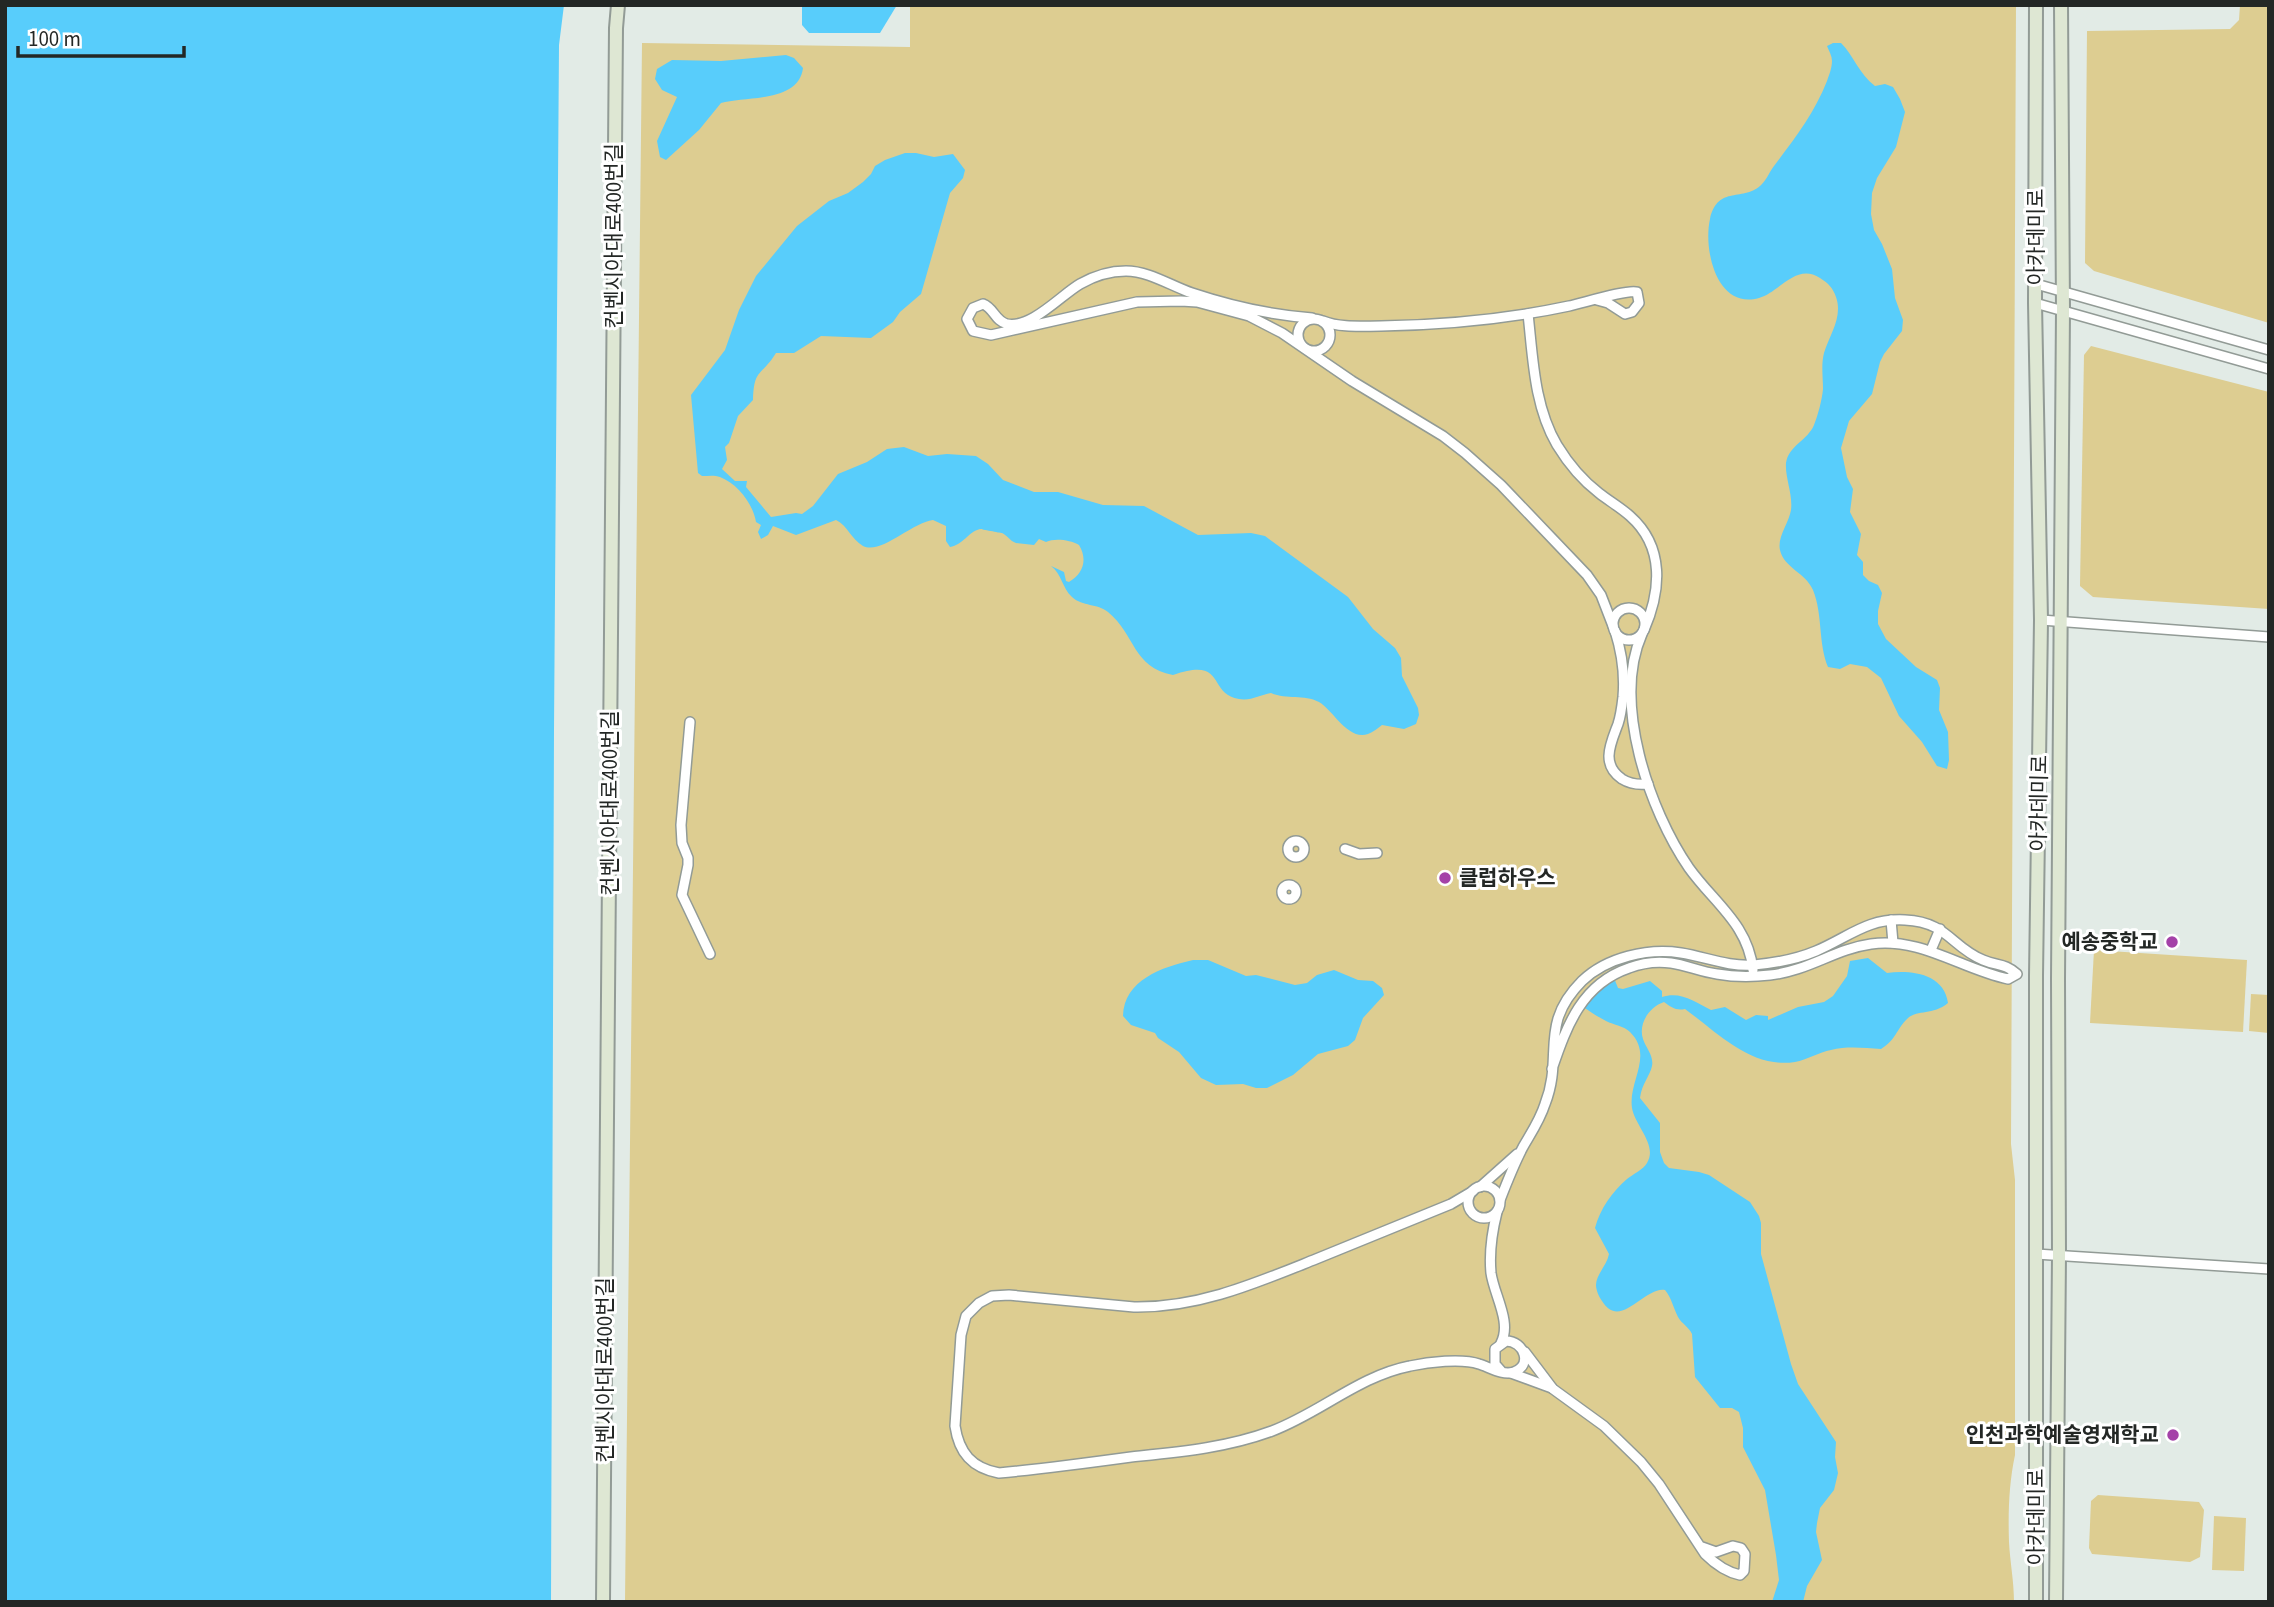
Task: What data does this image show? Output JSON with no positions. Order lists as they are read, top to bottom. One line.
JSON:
{"streets":{"main road":["컨벤시아대로400번길","아카데미로"]},"places":["클럽하우스","예송중학교","인천과학예술영재학교"],"scale_bar":"100 m"}
